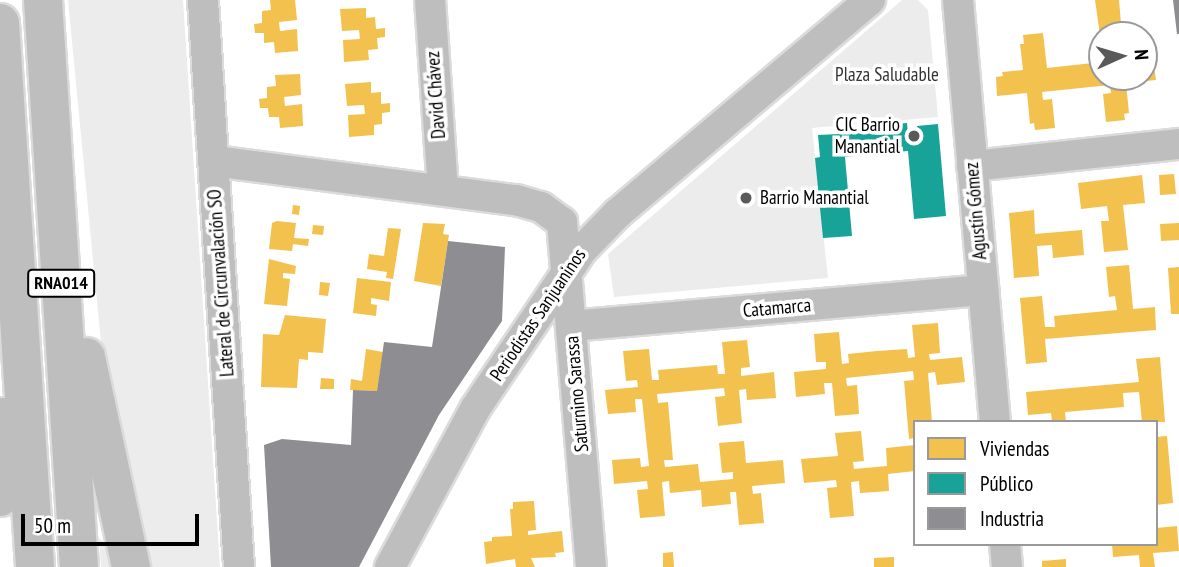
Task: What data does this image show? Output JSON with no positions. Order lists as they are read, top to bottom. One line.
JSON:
{"streets":{"highway":["RNA014"],"street":["David Chávez","Agustín Gómez","Lateral de Circunvalación SO","Catamarca","Periodistas Sanjuaninos","Saturnino Sarassa"]},"crossings":[["David Chávez","Saturnino Sarassa"],["Agustín Gómez","Catamarca"],["Catamarca","Saturnino Sarassa"],["Periodistas Sanjuaninos","Saturnino Sarassa"]],"parks":["Plaza Saludable"],"places":["CIC Barrio Manantial","Barrio Manantial"],"legend":["Viviendas","Público","Industria"],"scale_bar":"50 m","north":"right"}
